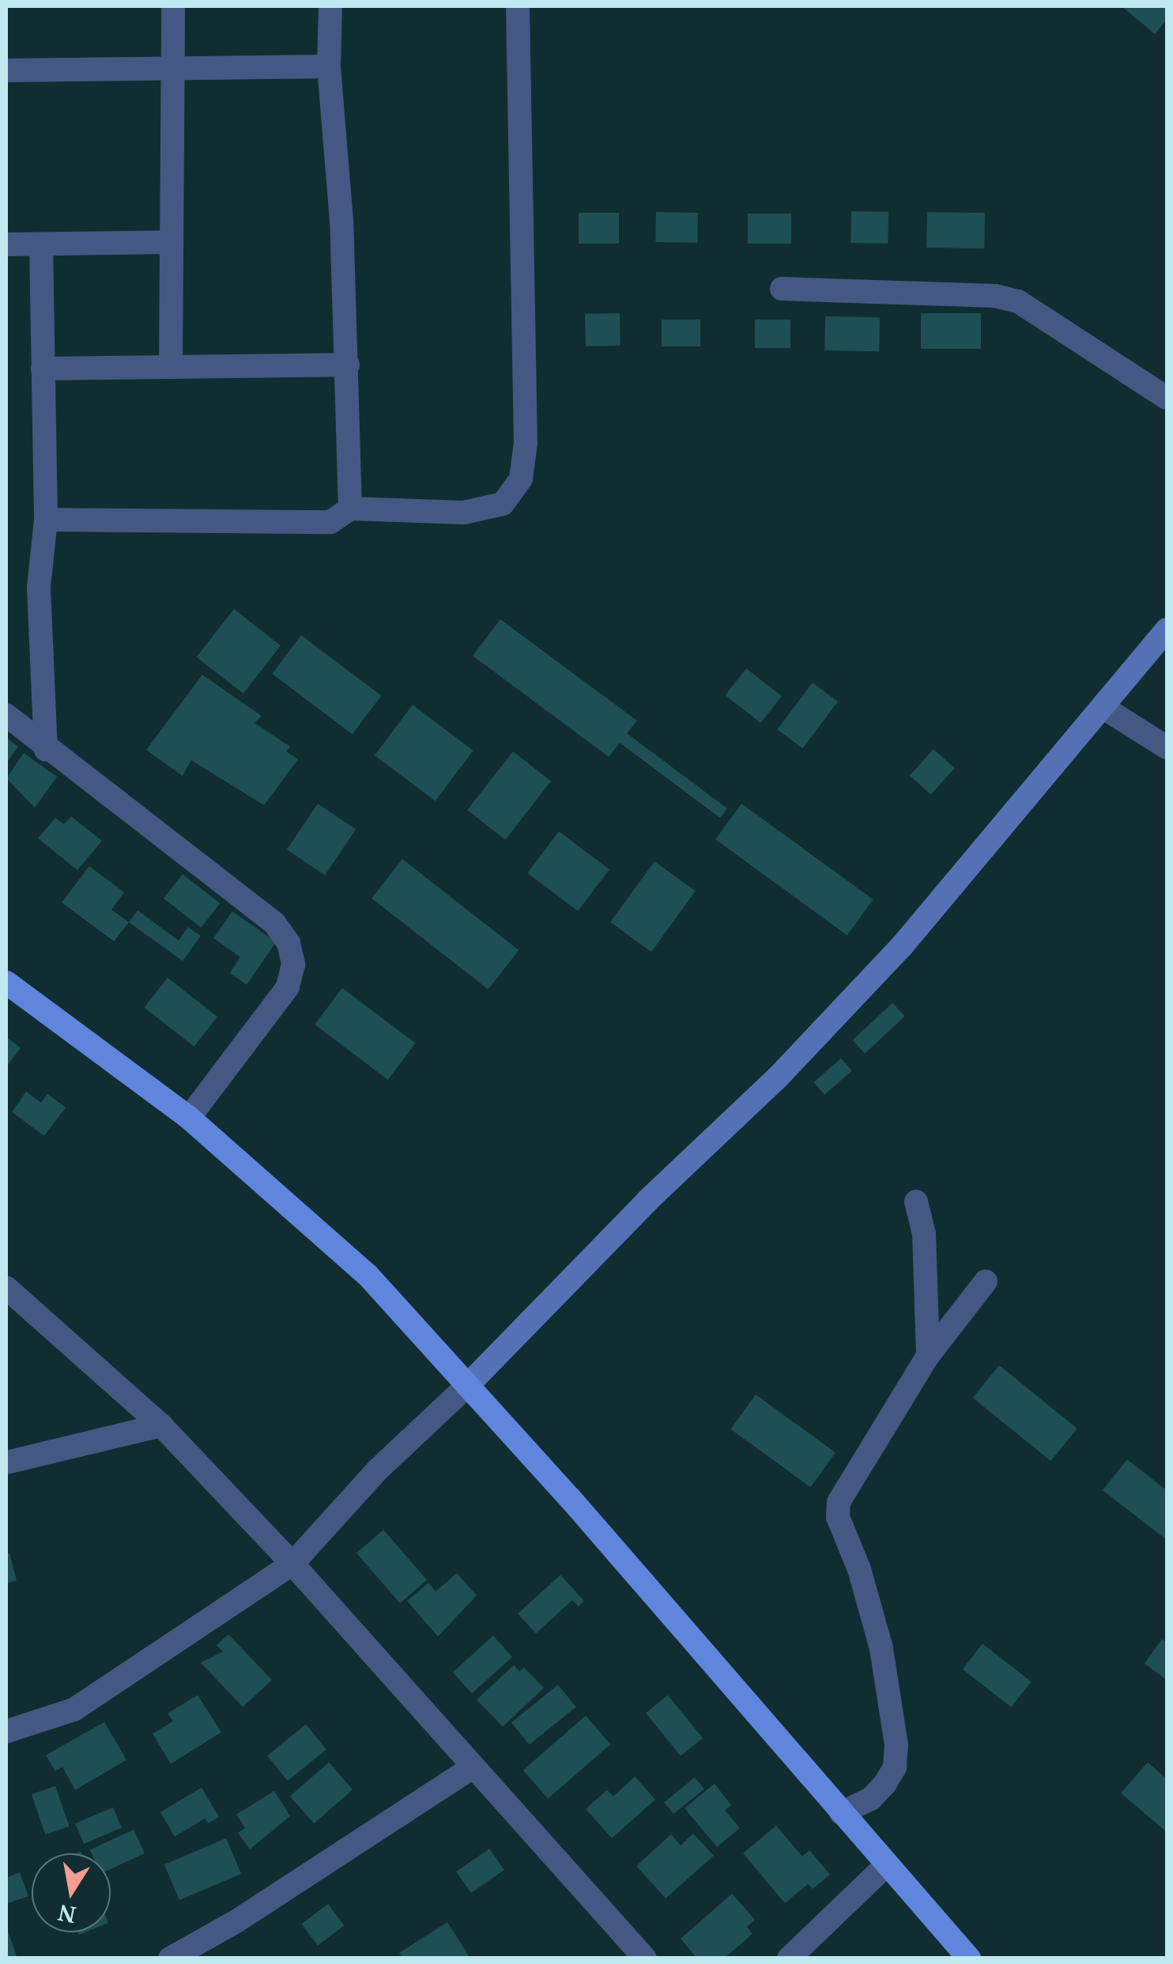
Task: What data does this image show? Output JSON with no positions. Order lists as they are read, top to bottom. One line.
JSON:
{"north":"bottom"}
